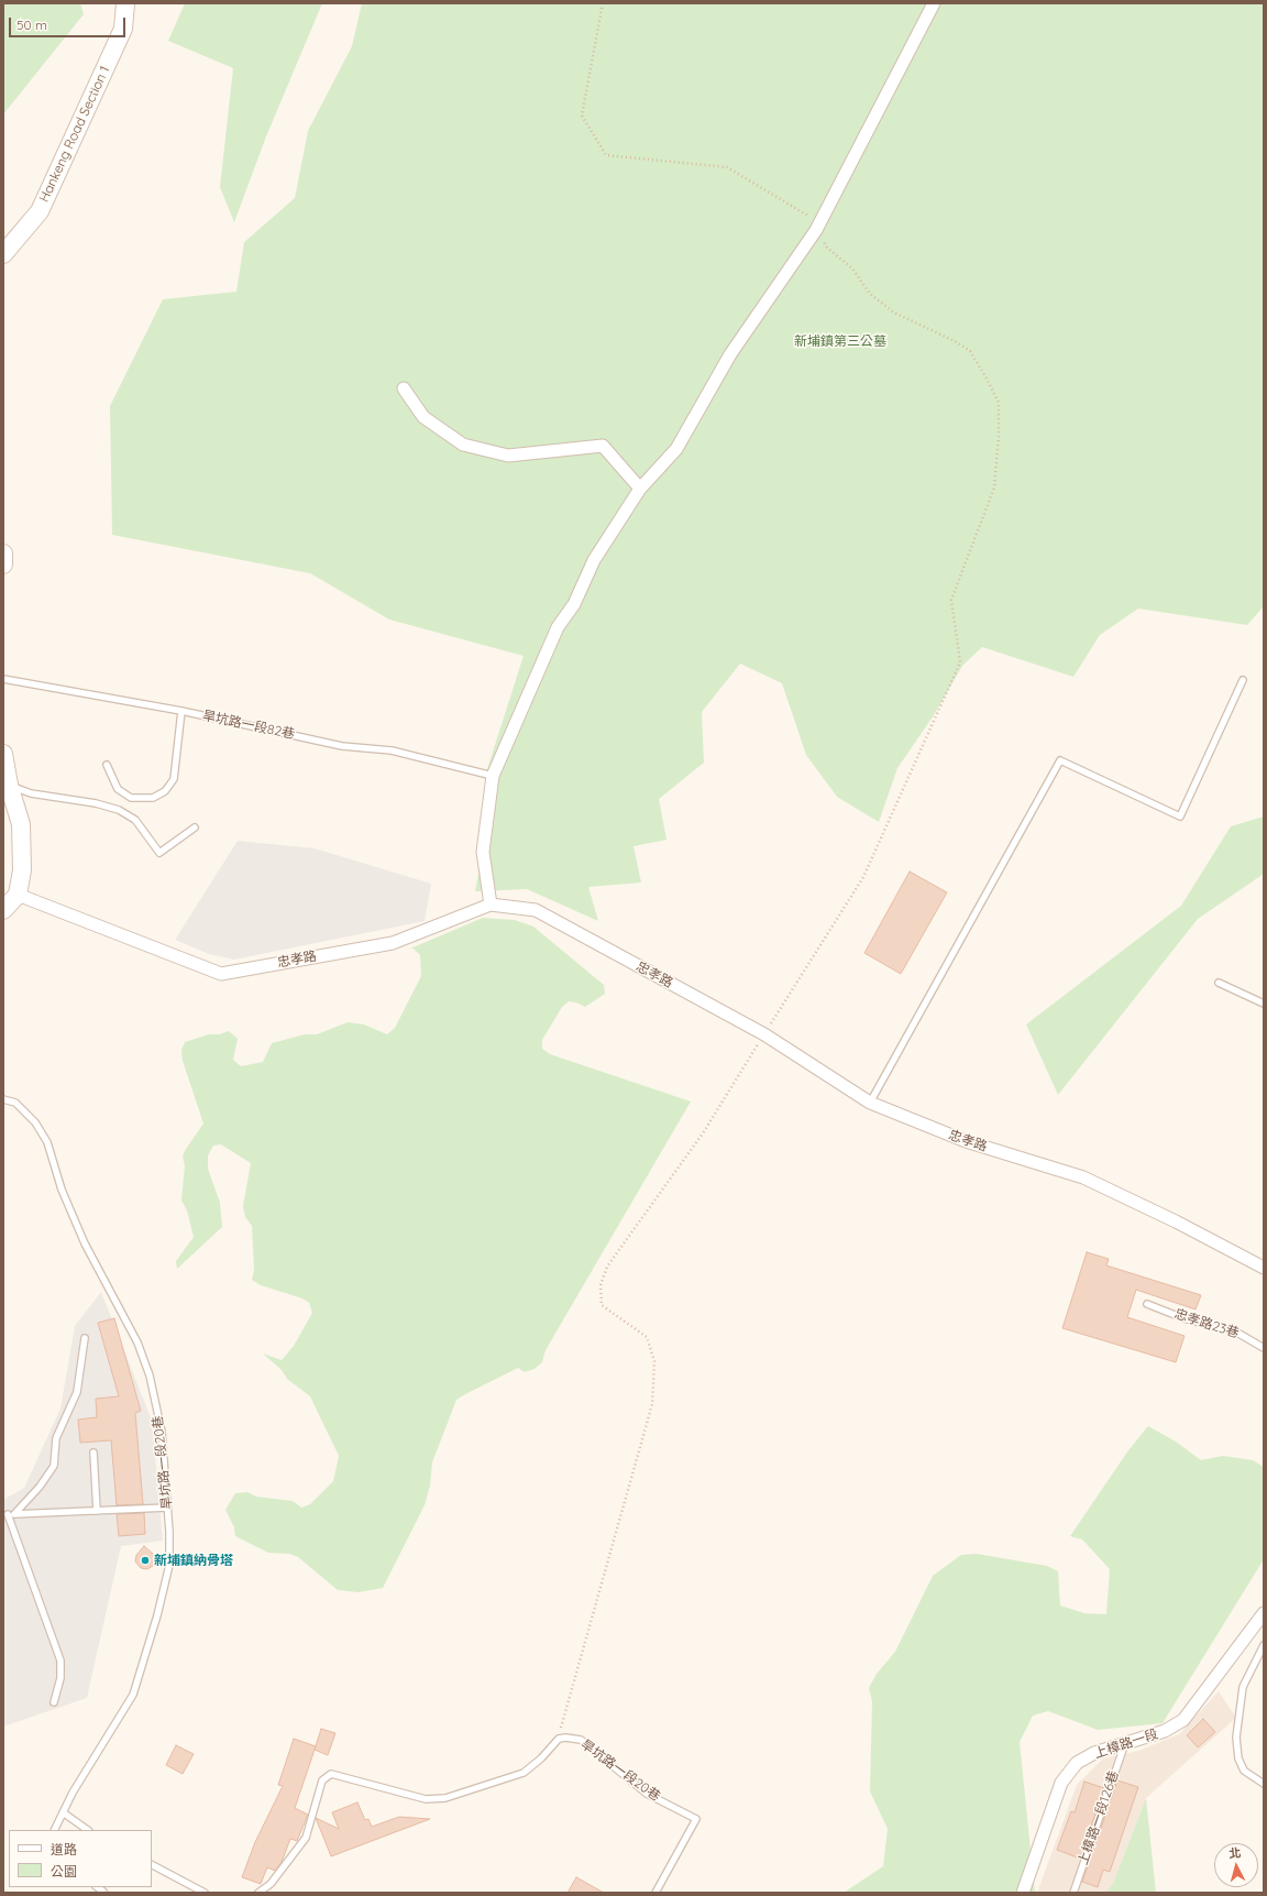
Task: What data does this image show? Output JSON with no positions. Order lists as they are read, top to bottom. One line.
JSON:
{"streets":{"street":["Hankeng Road Section 1","忠孝路","上樟路一段"],"lane":["旱坑路一段82巷","忠孝路23巷","旱坑路一段20巷","上樟路一段126巷"]},"crossings":[["上樟路一段","上樟路一段126巷"]],"parks":["新埔鎮第三公墓"],"places":["新埔鎮納骨塔"],"legend":["道路","公園"],"scale_bar":"50 m","north":"top"}
